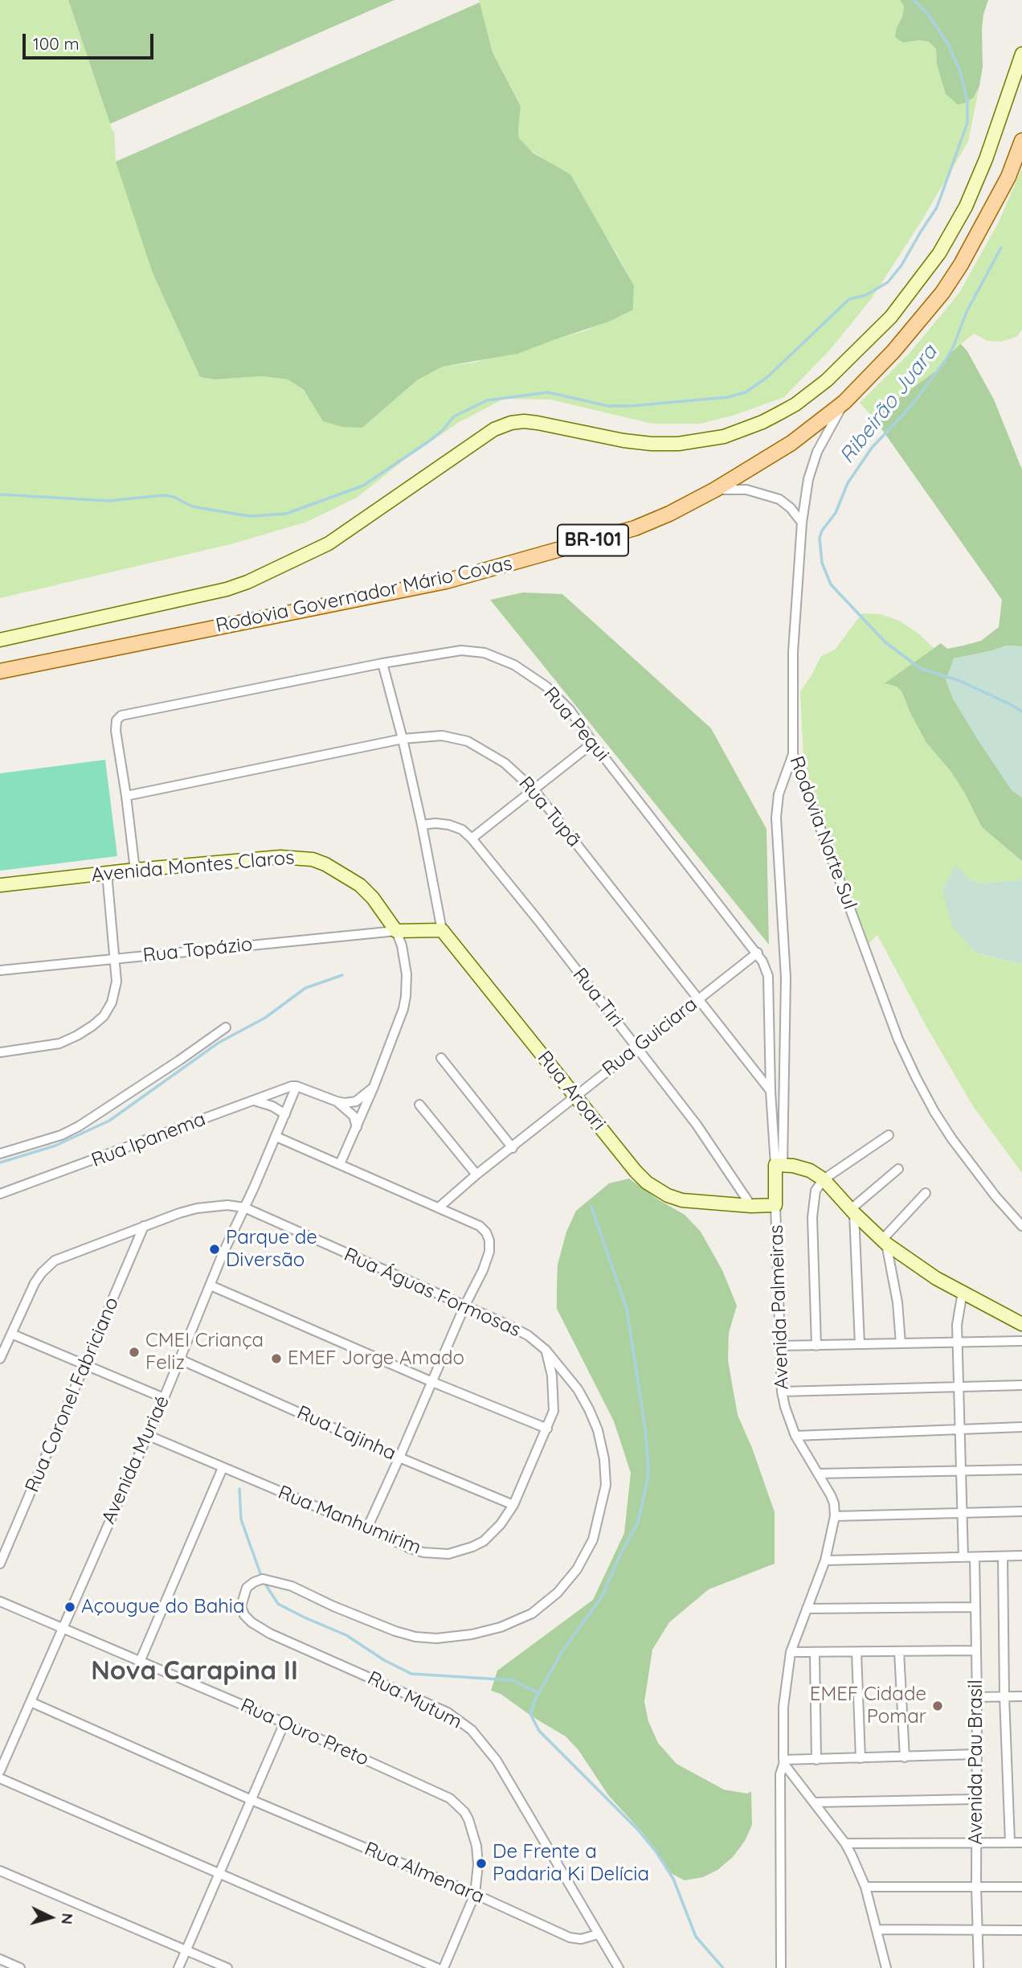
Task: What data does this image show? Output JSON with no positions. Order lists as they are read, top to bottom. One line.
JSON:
{"streets":{"main road":["BR-101","Rodovia Governador Mário Covas"],"street":["Rua Pequi","Rua Tupã","Rodovia Norte Sul","Avenida Montes Claros","Rua Topázio","Rua Tiri","Rua Guiciara","Rua Aroari","Rua Ipanema","Rua Águas Formosas","Avenida Palmeiras","Rua Coronel Fabriciano","Rua Lajinha","Avenida Muriaé","Rua Manhumirim","Rua Mutum","Rua Ouro Preto","Avenida Pau Brasil","Rua Almenara"]},"crossings":[["Rodovia Governador Mário Covas","Rodovia Norte Sul"],["Rua Pequi","Rua Tupã"],["Rua Pequi","Rua Guiciara"],["Rua Tupã","Rua Guiciara"],["Avenida Montes Claros","Rua Topázio"],["Rua Tiri","Rua Guiciara"],["Rua Tiri","Rua Aroari"],["Rua Guiciara","Rua Aroari"],["Rua Aroari","Avenida Palmeiras"],["Rua Ipanema","Avenida Muriaé"],["Rua Águas Formosas","Avenida Muriaé"],["Rua Águas Formosas","Rua Manhumirim"],["Rua Águas Formosas","Rua Mutum"],["Rua Lajinha","Avenida Muriaé"],["Rua Lajinha","Rua Manhumirim"],["Avenida Muriaé","Rua Manhumirim"],["Avenida Muriaé","Rua Ouro Preto"],["Avenida Muriaé","Rua Almenara"],["Rua Mutum","Rua Almenara"],["Rua Ouro Preto","Rua Almenara"]],"districts":["Nova Carapina II"],"water":["Ribeirão Juara"],"places":["Parque de Diversão","CMEI Criança Feliz","EMEF Jorge Amado","Açougue do Bahia","EMEF Cidade Pomar","De Frente a Padaria Ki Delícia"],"scale_bar":"100 m","north":"right"}
